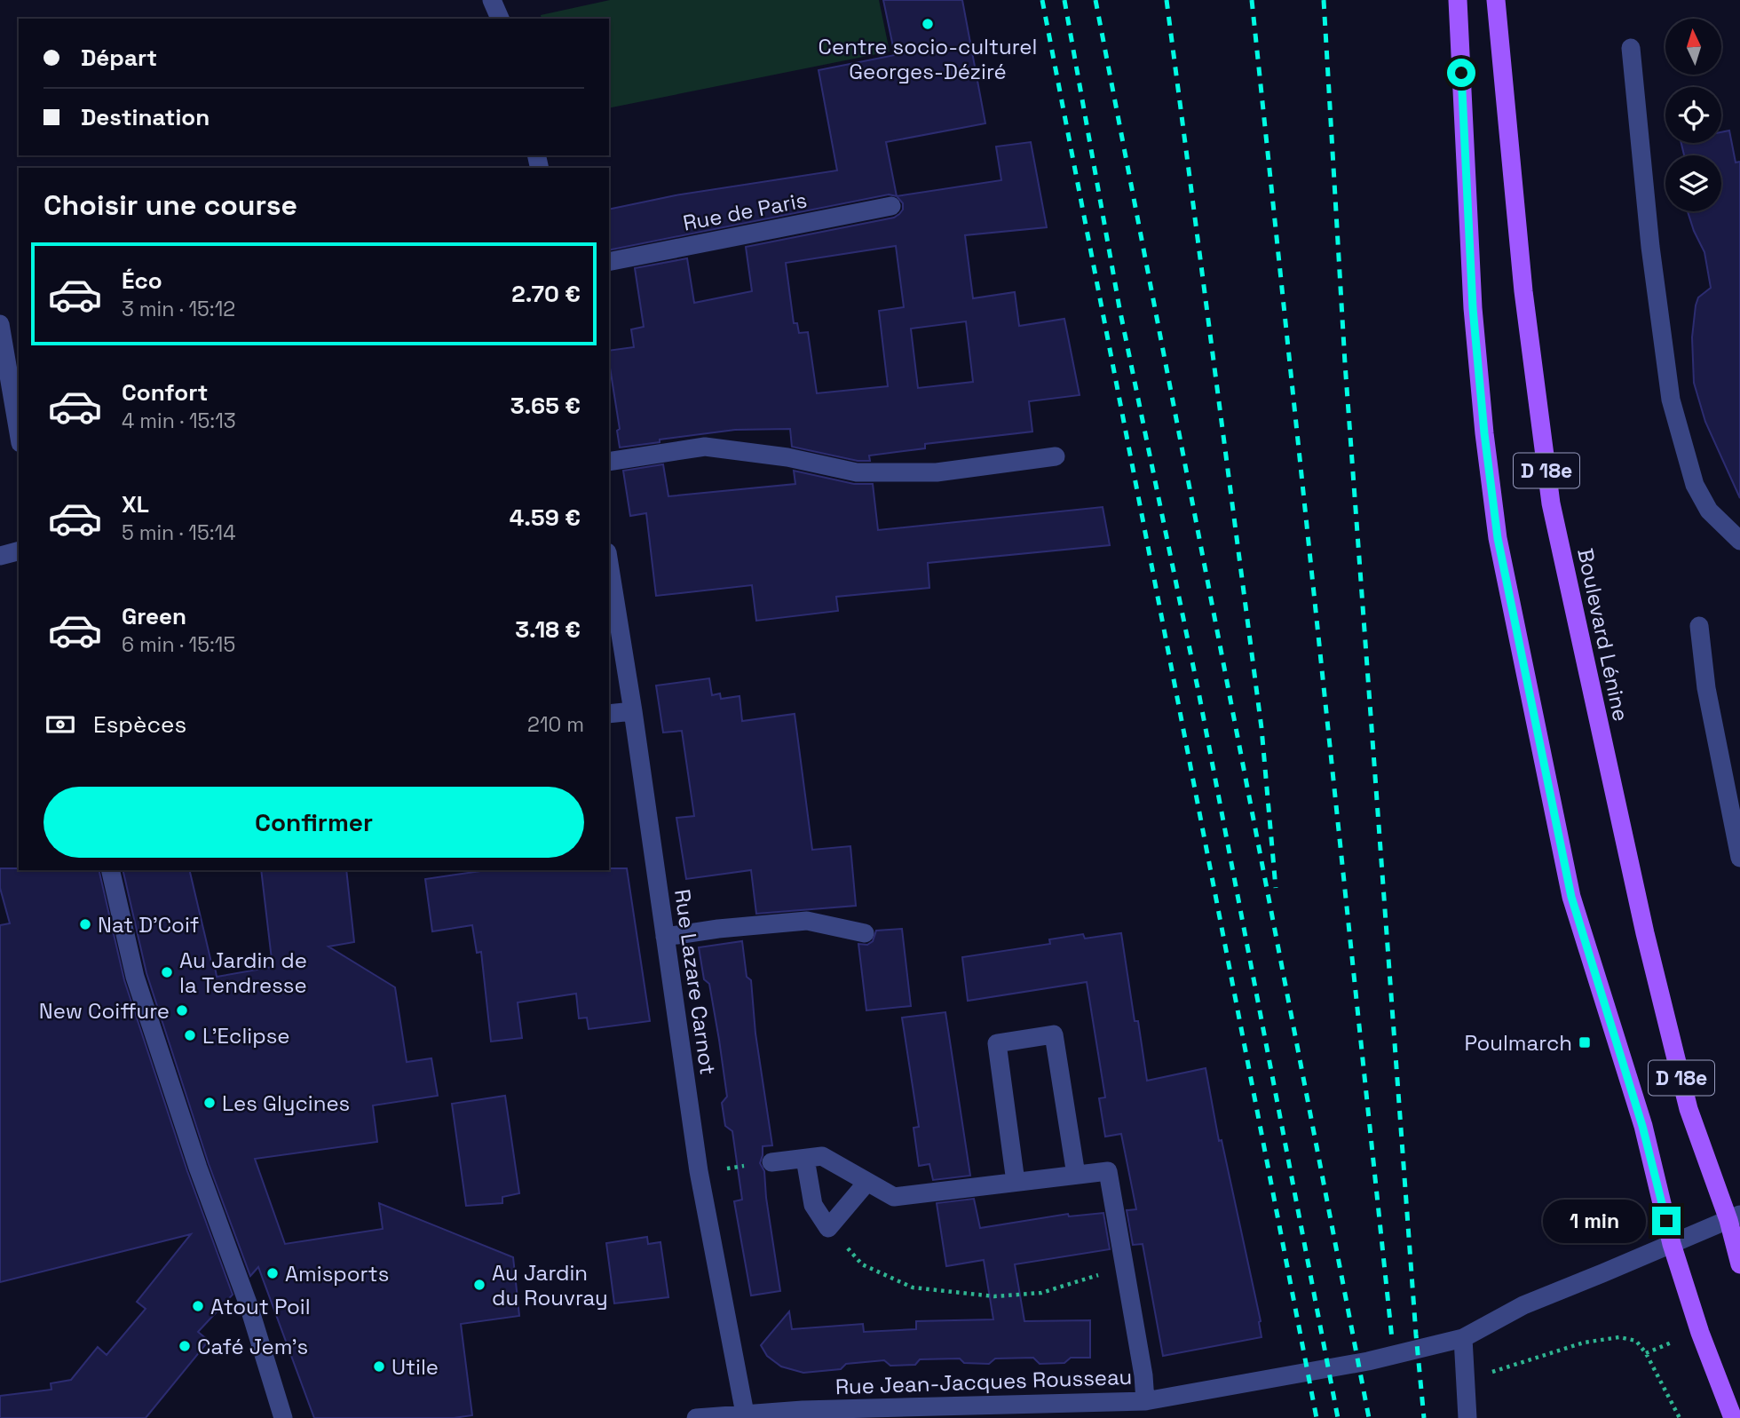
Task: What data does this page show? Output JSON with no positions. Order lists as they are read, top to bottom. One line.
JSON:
{"streets":{"main road":["D 18e","Boulevard Lénine"],"street":["Rue de Paris","Rue Lazare Carnot","Rue Jean-Jacques Rousseau"]},"crossings":[["D 18e","Rue Jean-Jacques Rousseau"],["Boulevard Lénine","Rue Jean-Jacques Rousseau"],["Rue Lazare Carnot","Rue Jean-Jacques Rousseau"]],"places":{"other":["Centre socio-culturel Georges-Déziré","Nat D'Coif","Au Jardin de la Tendresse","New Coiffure","L'Eclipse","Les Glycines","Amisports","Au Jardin du Rouvray","Atout Poil","Café Jem's","Utile"],"transit":["Poulmarch"]},"north":"top","page":{"banner":["Départ","Destination"],"heading":"Choisir une course","list":[{"name":"Éco","note":"3 min · 15:12","value":"2.70 €"},{"name":"Confort","note":"4 min · 15:13","value":"3.65 €"},{"name":"XL","note":"5 min · 15:14","value":"4.59 €"},{"name":"Green","note":"6 min · 15:15","value":"3.18 €"}],"pay":["Espèces","210 m"],"buttons":"Confirmer","bubble":"1 min"}}
